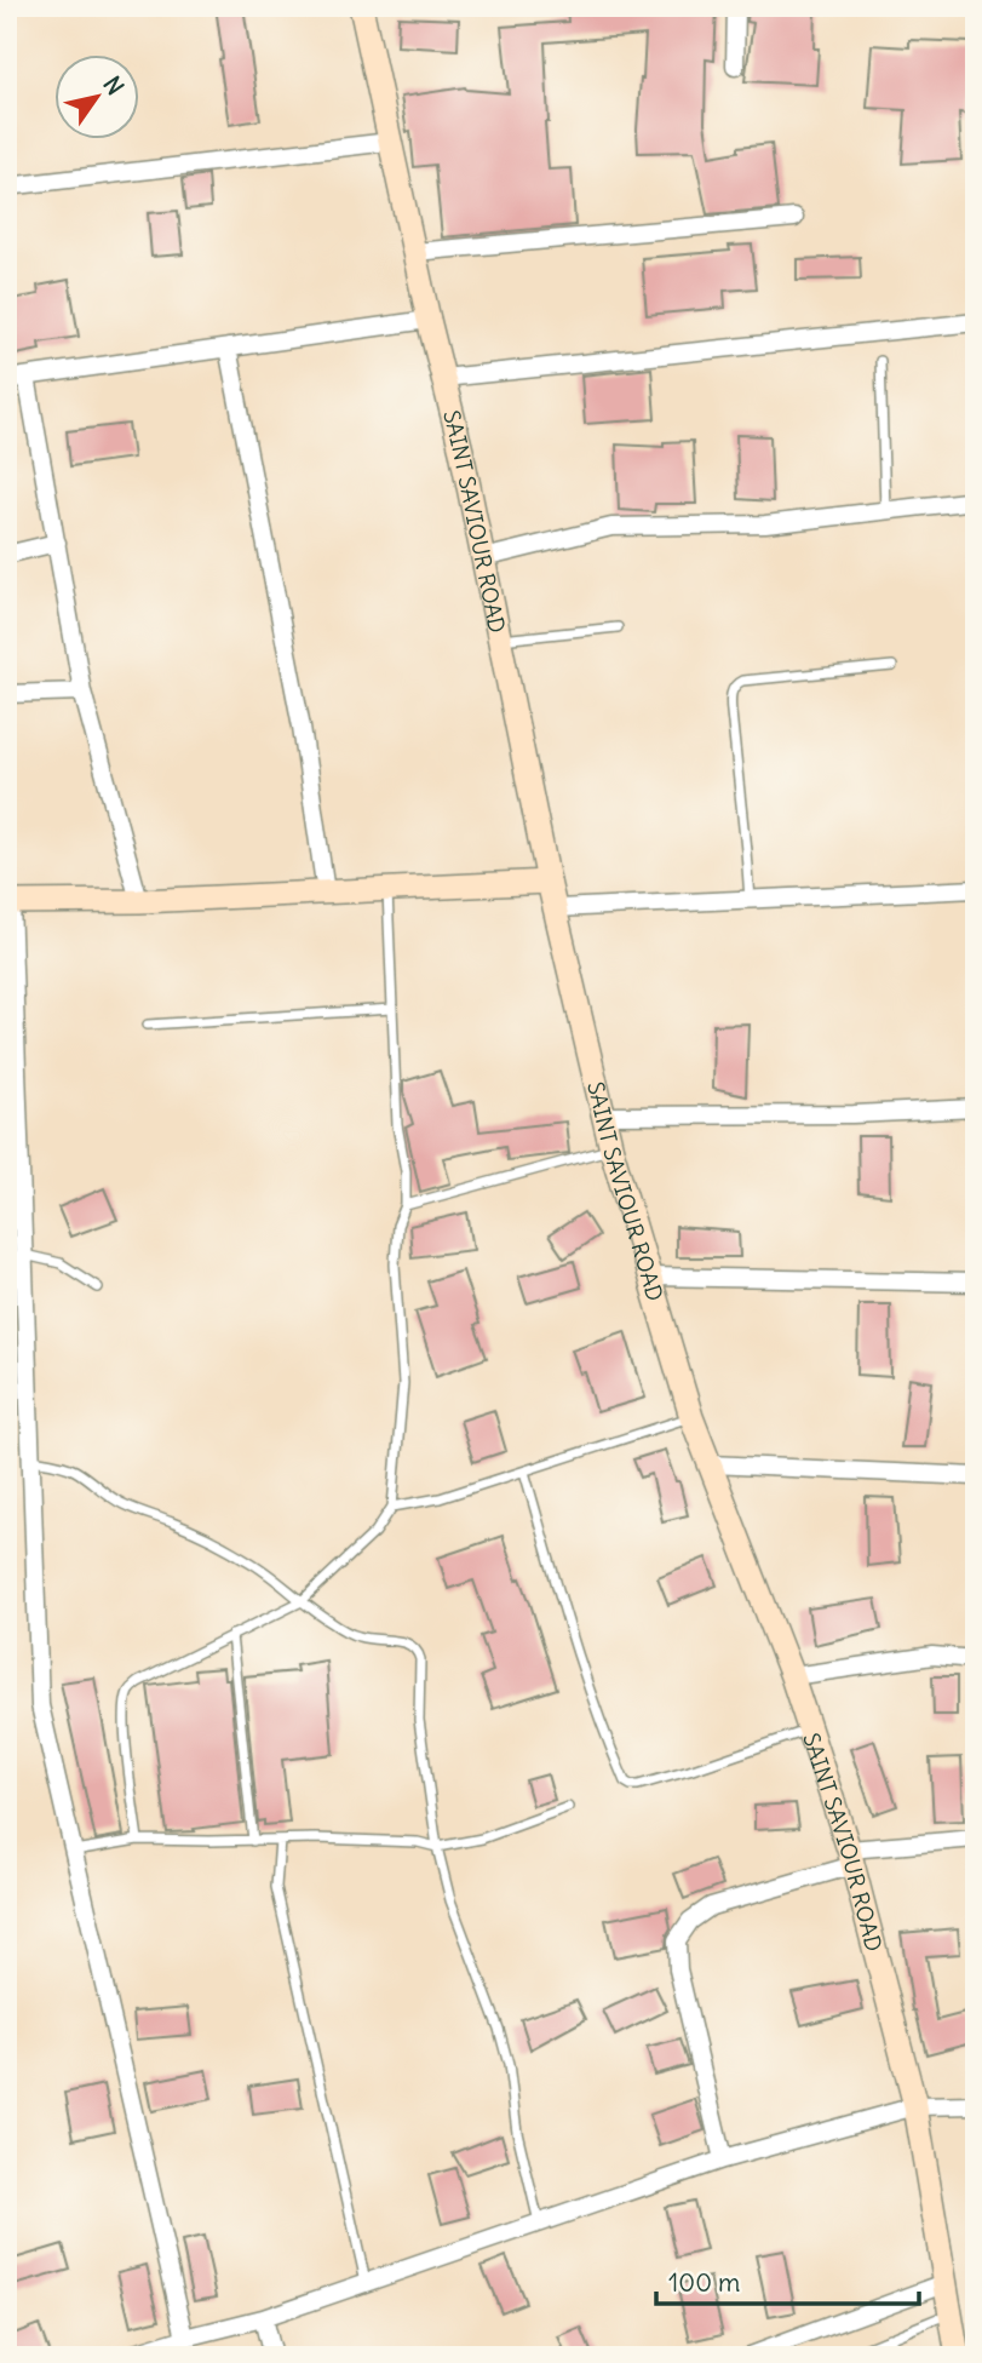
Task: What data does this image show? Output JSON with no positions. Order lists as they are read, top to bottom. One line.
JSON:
{"streets":{"street":["SAINT SAVIOUR ROAD"]},"scale_bar":"100 m","north":"top right"}
